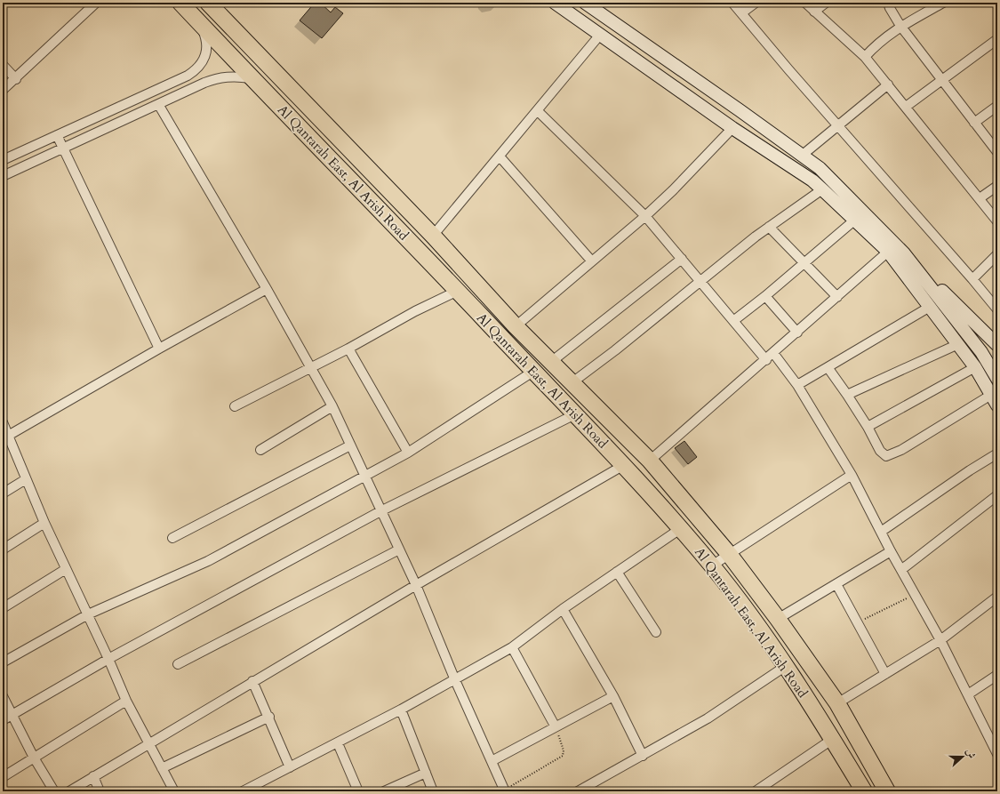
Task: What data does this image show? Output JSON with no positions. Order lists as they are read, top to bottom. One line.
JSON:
{"streets":{"highway":["Al Qantarah East, Al Arish Road"]},"north":"right"}
